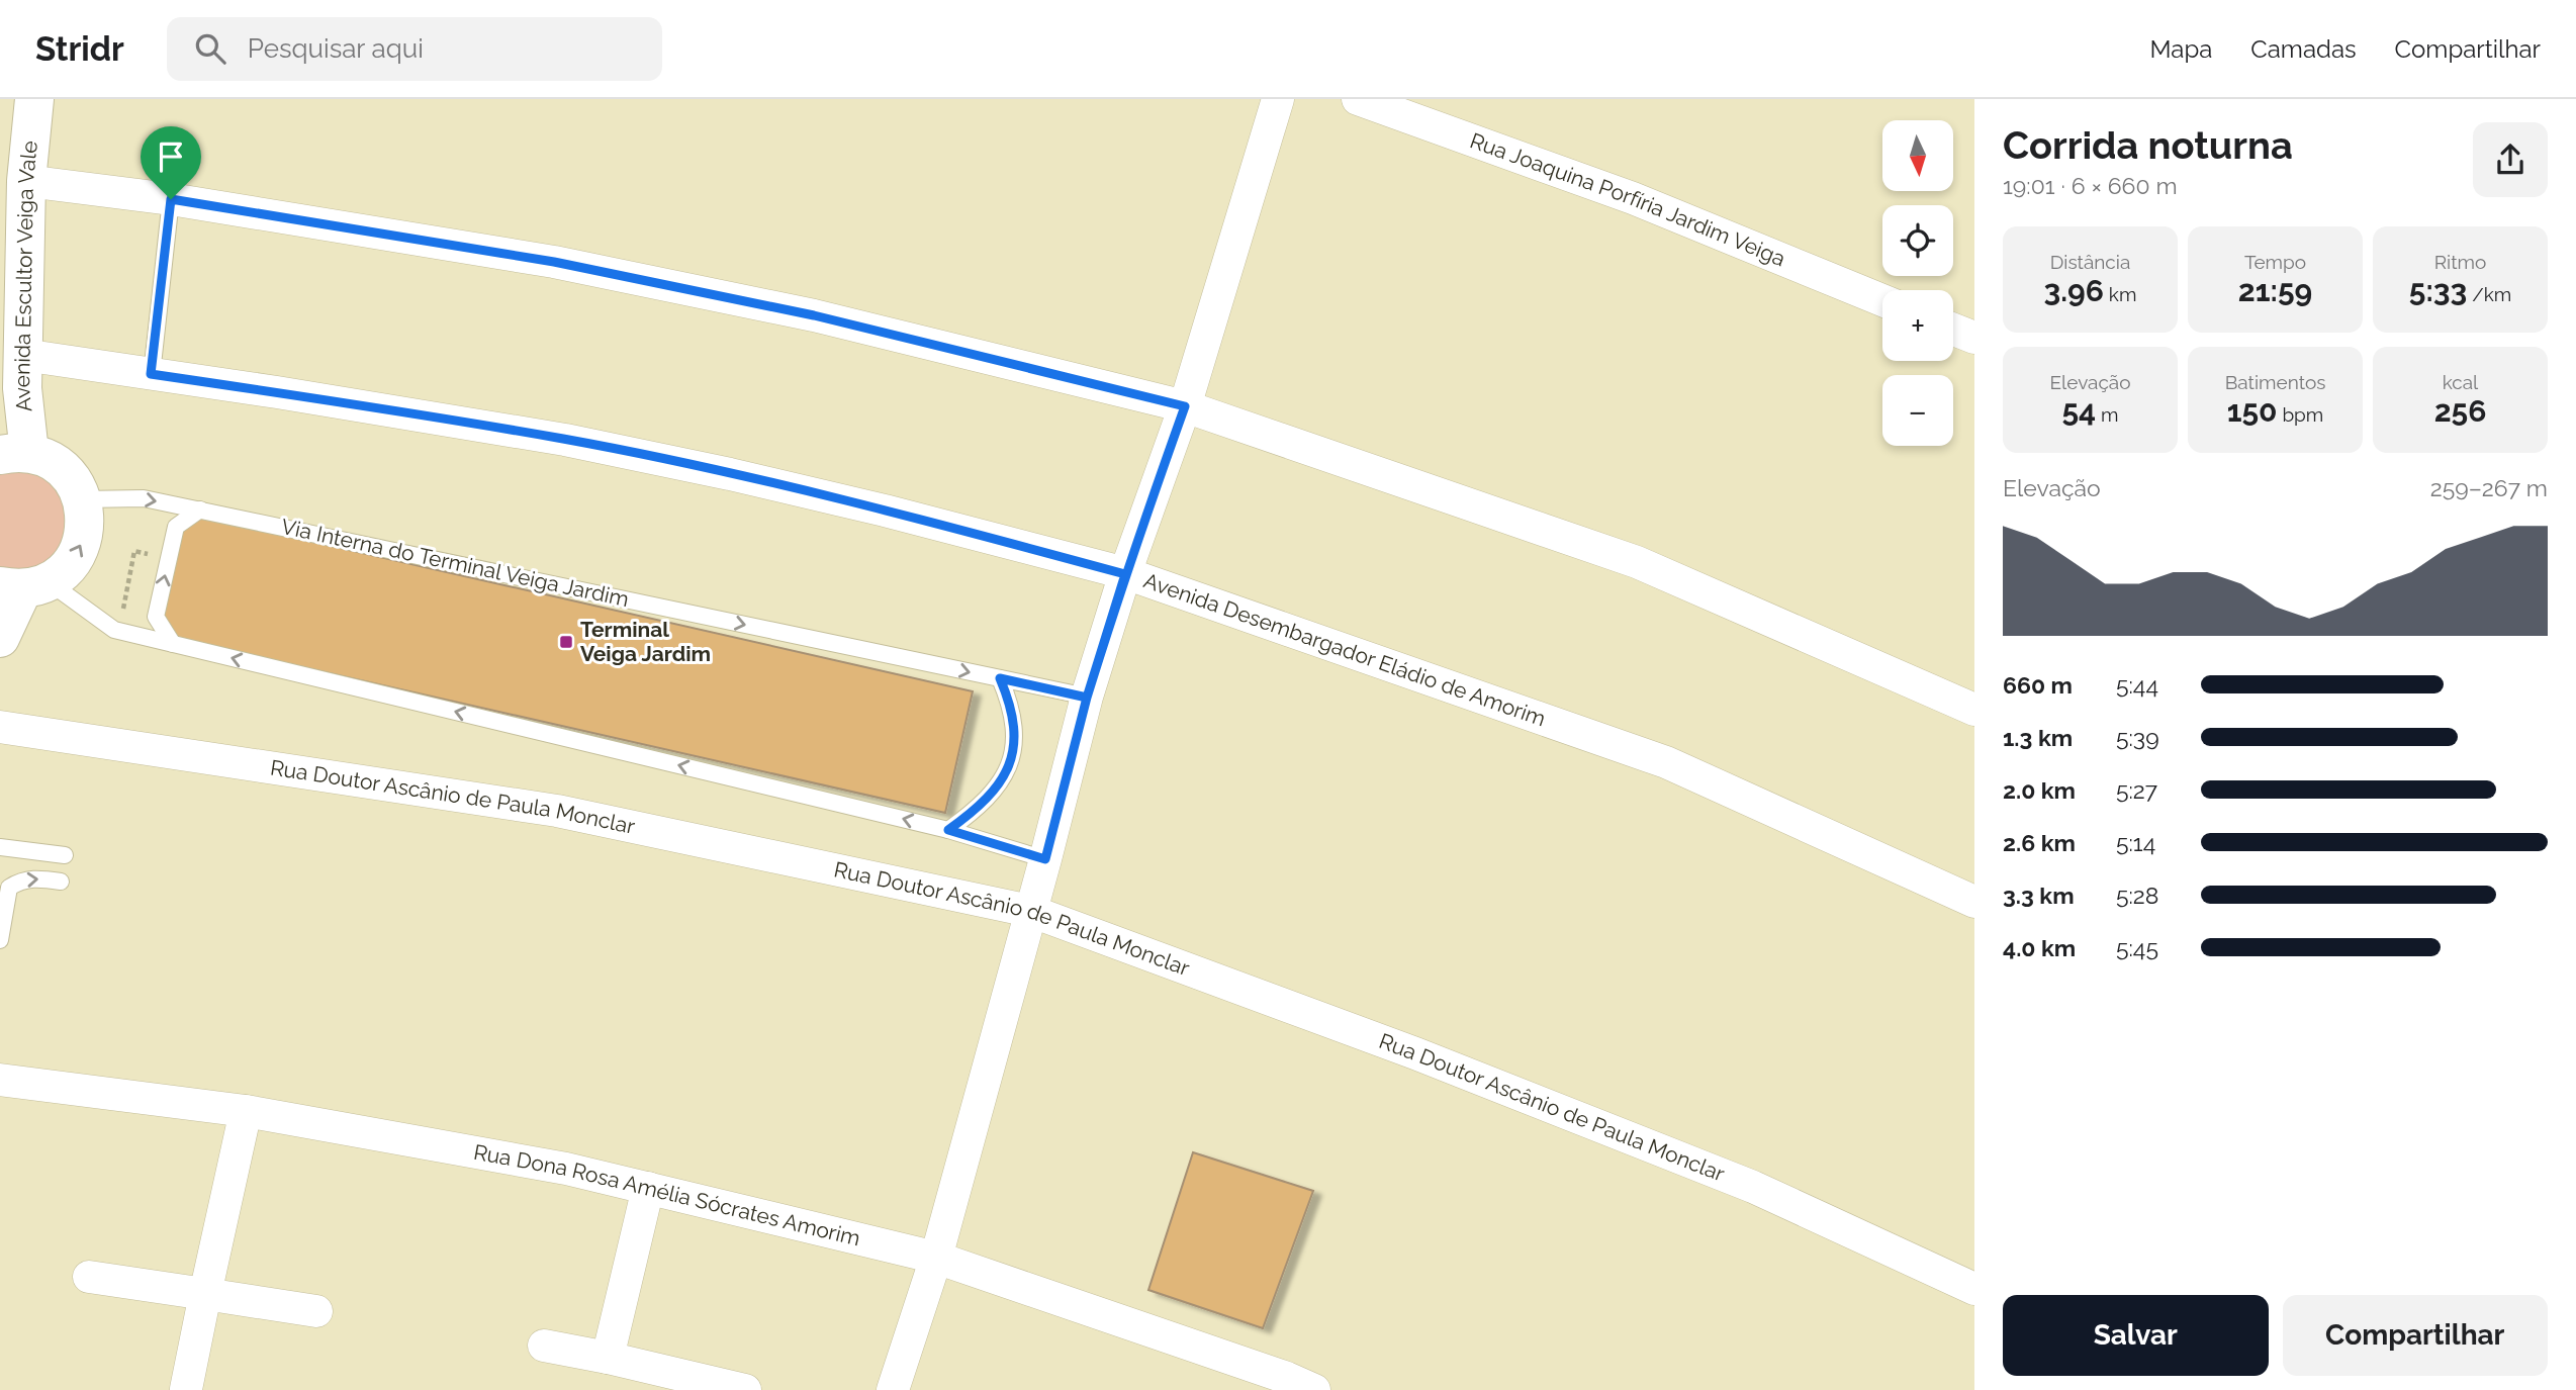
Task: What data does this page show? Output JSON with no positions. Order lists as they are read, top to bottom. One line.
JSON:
{"streets":{"main road":["Avenida Escultor Veiga Vale"],"street":["Rua Joaquina Porfíria Jardim Veiga","Avenida Desembargador Eládio de Amorim","Rua Doutor Ascânio de Paula Monclar","Rua Dona Rosa Amélia Sócrates Amorim"],"lane":["Via Interna do Terminal Veiga Jardim"]},"crossings":[["Avenida Escultor Veiga Vale","Avenida Desembargador Eládio de Amorim"]],"places":{"transit":["Terminal Veiga Jardim"]},"north":"bottom","page":{"header":"Stridr","search":"Pesquisar aqui","nav":["Mapa","Camadas","Compartilhar"],"heading":["Corrida noturna","19:01 · 6 × 660 m"],"map_buttons":["+","−"],"stats":[["Distância","3.96 km"],["Tempo","21:59"],["Ritmo","5:33 /km"],["Elevação","54 m"],["Batimentos","150 bpm"],["kcal","256"]],"chart":["Elevação","259–267 m"],"list":[{"name":"660 m","note":"5:44"},{"name":"1.3 km","note":"5:39"},{"name":"2.0 km","note":"5:27"},{"name":"2.6 km","note":"5:14"},{"name":"3.3 km","note":"5:28"},{"name":"4.0 km","note":"5:45"}],"buttons":["Salvar","Compartilhar"]}}
